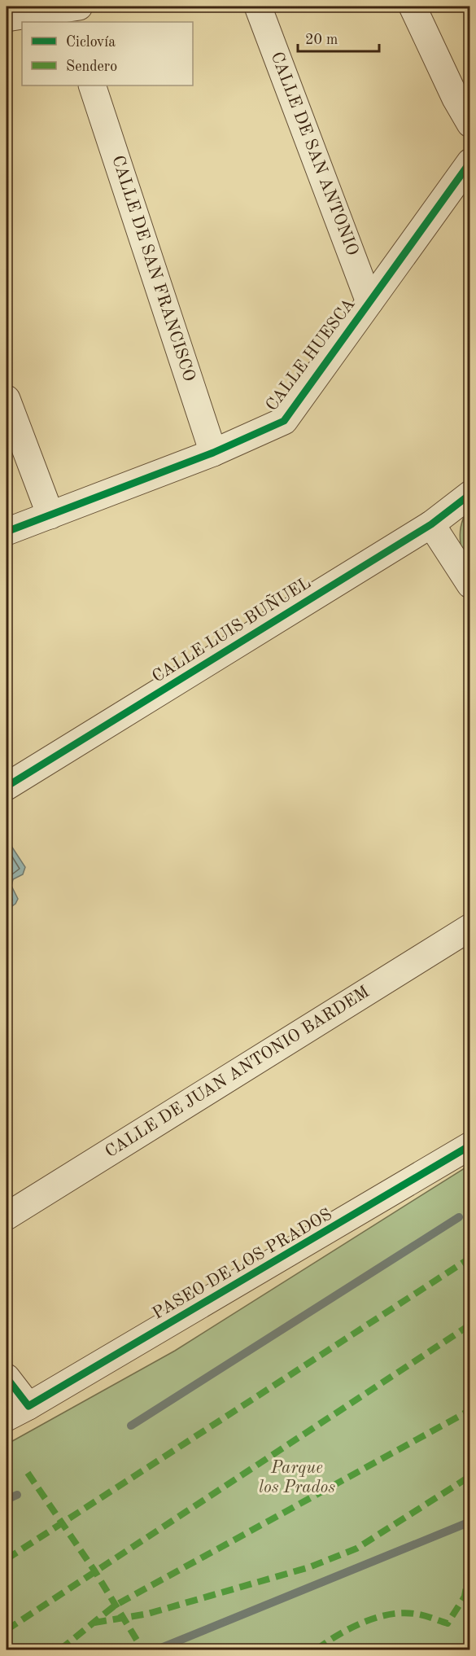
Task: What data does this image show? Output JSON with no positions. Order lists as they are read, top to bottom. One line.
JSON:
{"streets":{"street":["CALLE DE SAN ANTONIO","CALLE DE SAN FRANCISCO","CALLE HUESCA","CALLE LUIS BUÑUEL","CALLE DE JUAN ANTONIO BARDEM","PASEO DE LOS PRADOS"]},"crossings":[["CALLE DE SAN ANTONIO","CALLE HUESCA"],["CALLE DE SAN FRANCISCO","CALLE HUESCA"]],"parks":["Parque los Prados"],"legend":["Ciclovía","Sendero"],"scale_bar":"20 m"}
